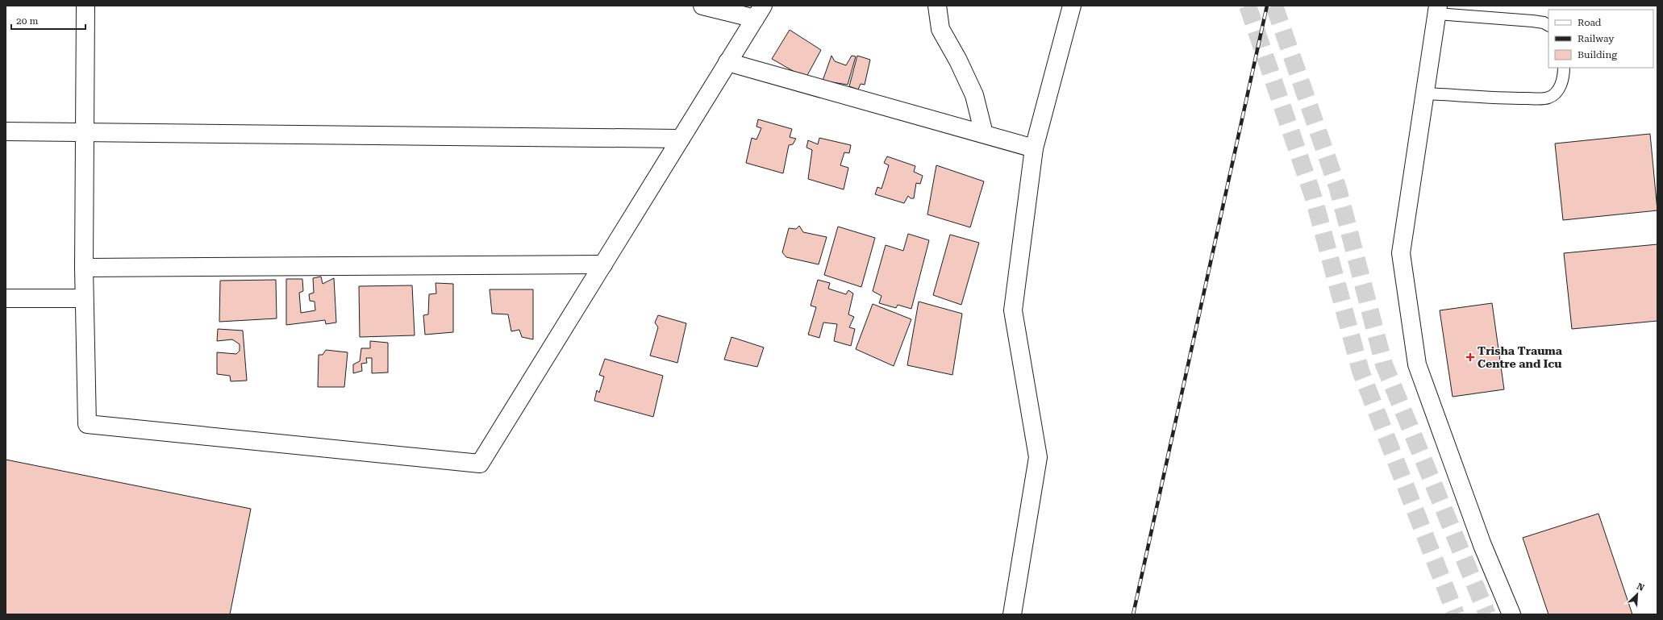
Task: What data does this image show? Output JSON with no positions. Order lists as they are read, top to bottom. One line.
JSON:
{"places":{"health":["Trisha Trauma Centre and Icu"]},"legend":["Road","Railway","Building"],"scale_bar":"20 m","north":"top right"}
